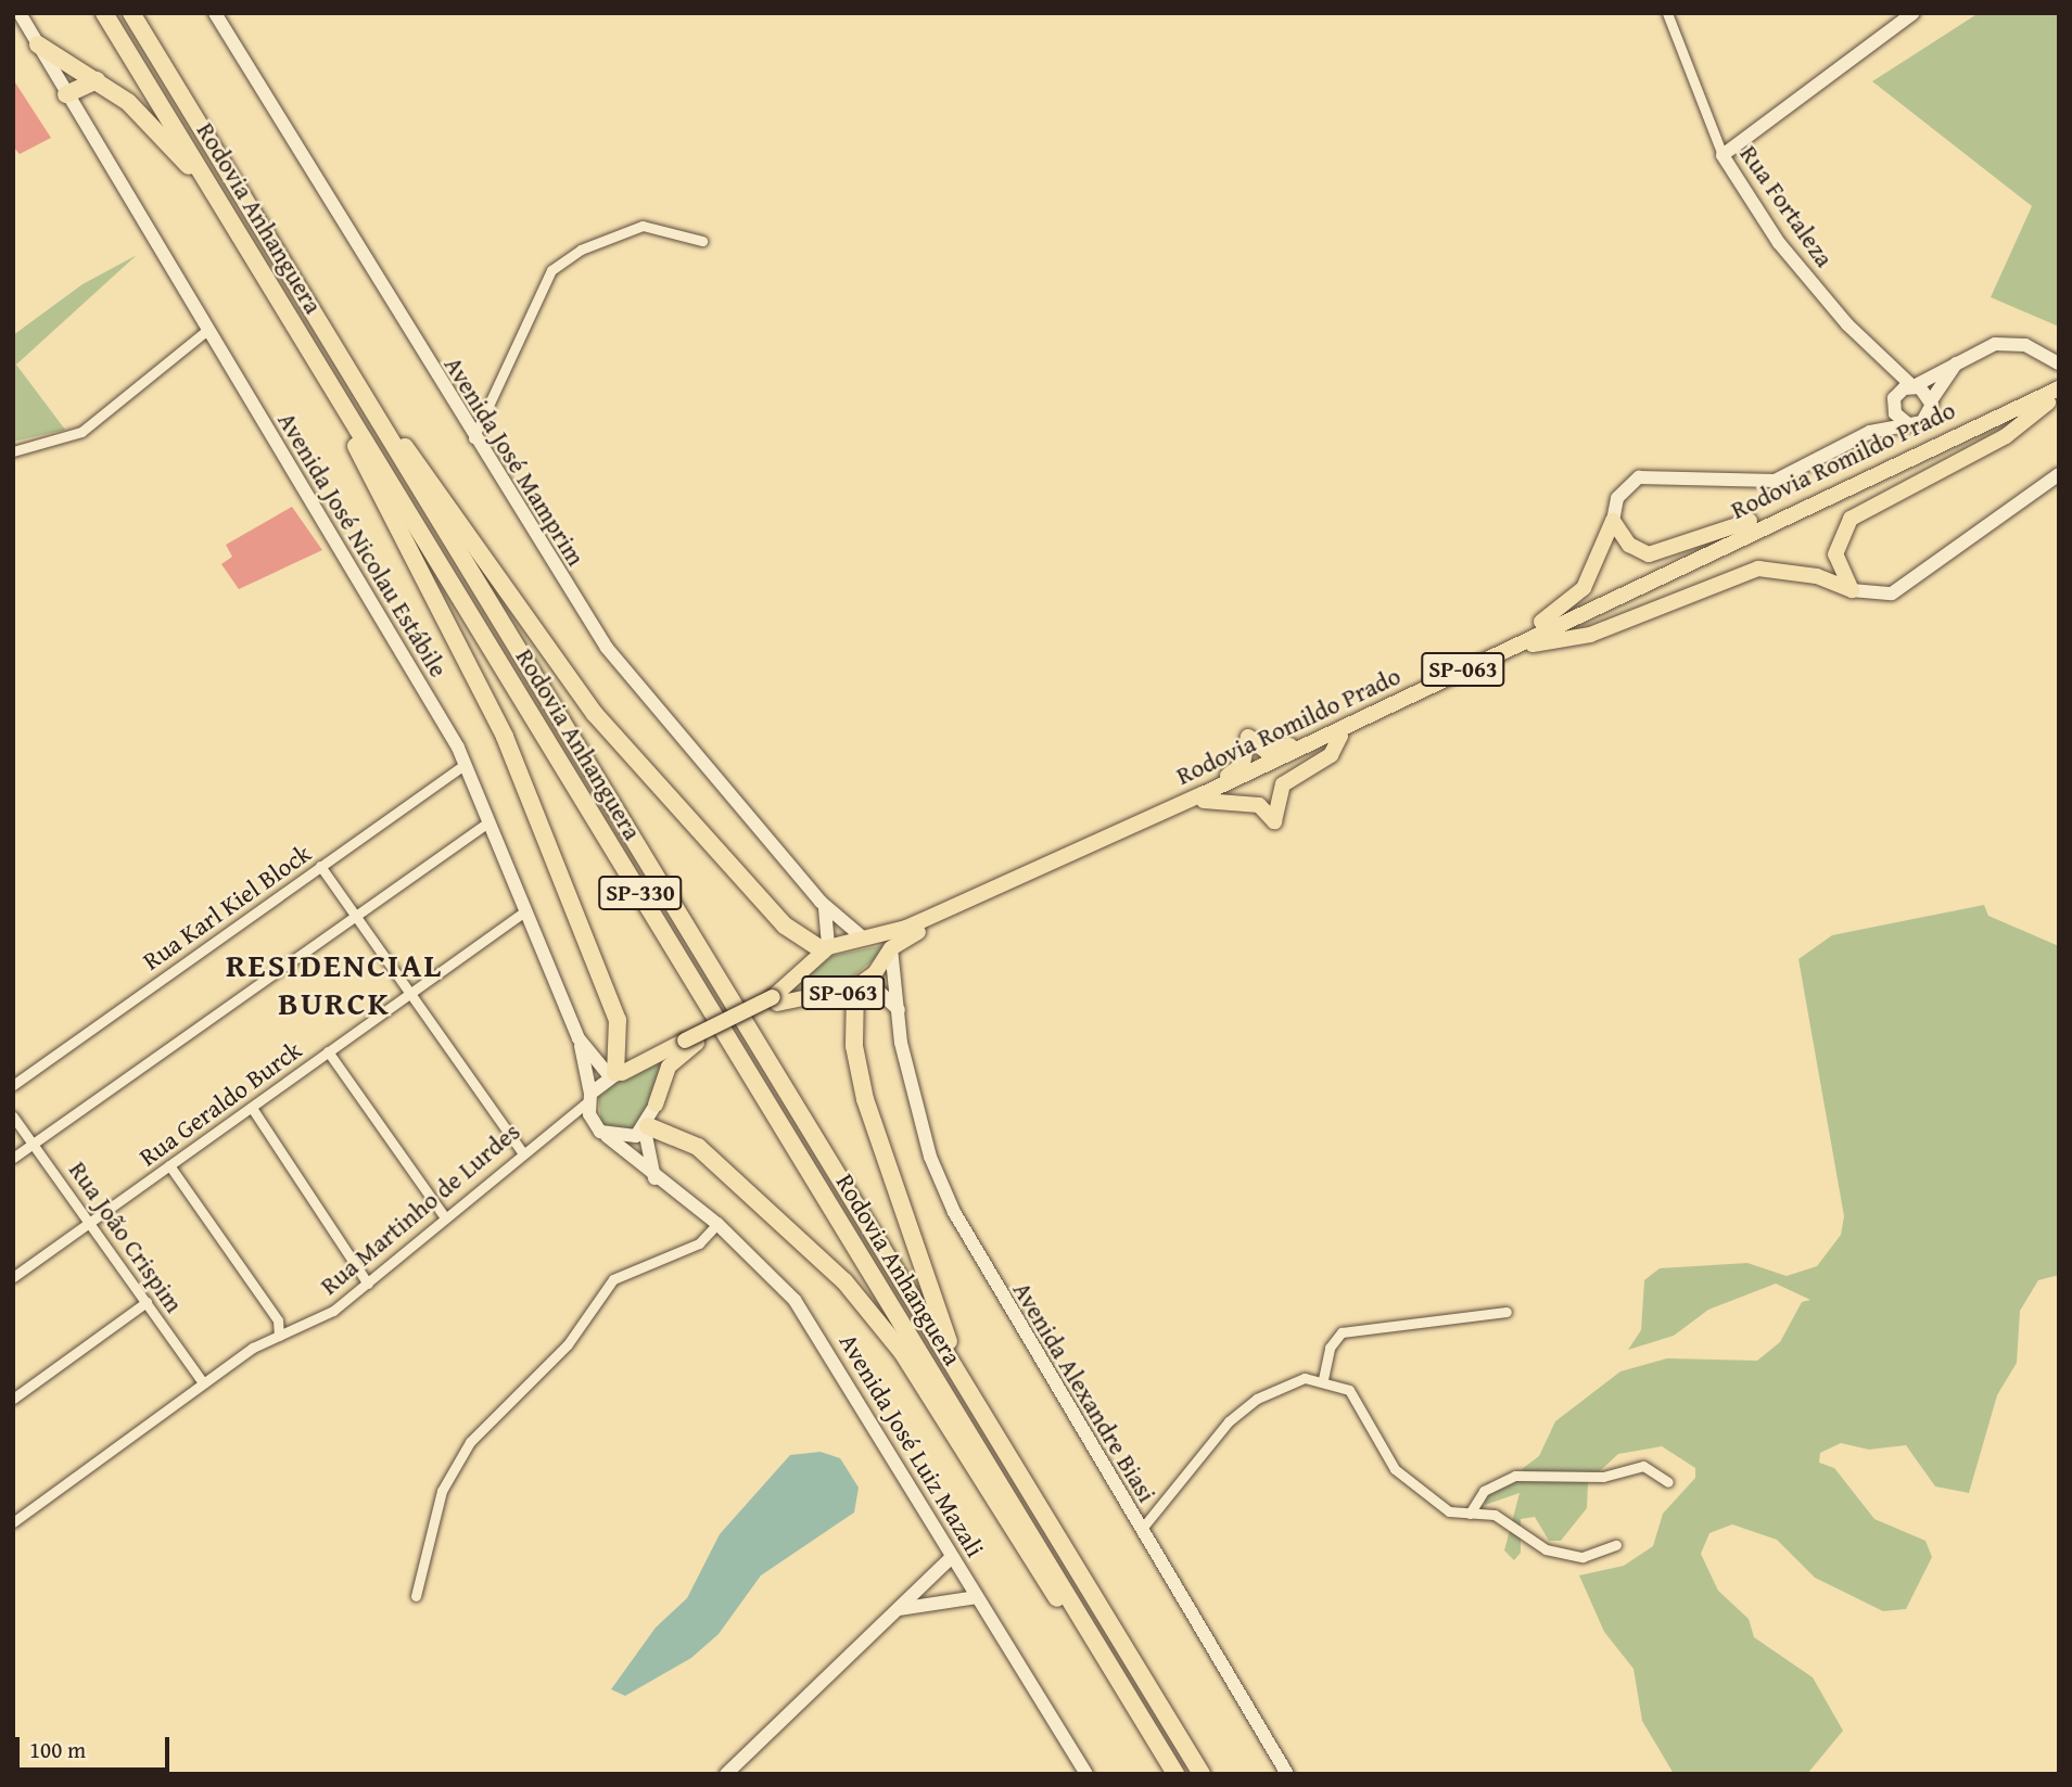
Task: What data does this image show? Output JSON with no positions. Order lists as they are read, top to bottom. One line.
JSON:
{"streets":{"highway":["Rodovia Anhanguera","SP-330"],"main road":["Rua Fortaleza","Rodovia Romildo Prado","Avenida José Mamprim","Avenida José Nicolau Estábile","SP-063","Avenida Alexandre Biasi","Avenida José Luiz Mazali"],"street":["Rua Karl Kiel Block","Rua Geraldo Burck","Rua Martinho de Lurdes","Rua João Crispim"]},"crossings":[["Rodovia Romildo Prado","Avenida José Mamprim"],["Rodovia Romildo Prado","SP-063"],["Rodovia Romildo Prado","Avenida Alexandre Biasi"],["Avenida José Mamprim","SP-063"],["Avenida José Nicolau Estábile","SP-063"],["Avenida José Nicolau Estábile","Rua Karl Kiel Block"],["Avenida José Nicolau Estábile","Rua Geraldo Burck"],["Avenida José Nicolau Estábile","Rua Martinho de Lurdes"],["Avenida José Nicolau Estábile","Avenida José Luiz Mazali"],["SP-063","Avenida Alexandre Biasi"],["Rua Geraldo Burck","Rua João Crispim"],["Rua Martinho de Lurdes","Rua João Crispim"]],"districts":["RESIDENCIAL BURCK"],"scale_bar":"100 m"}
